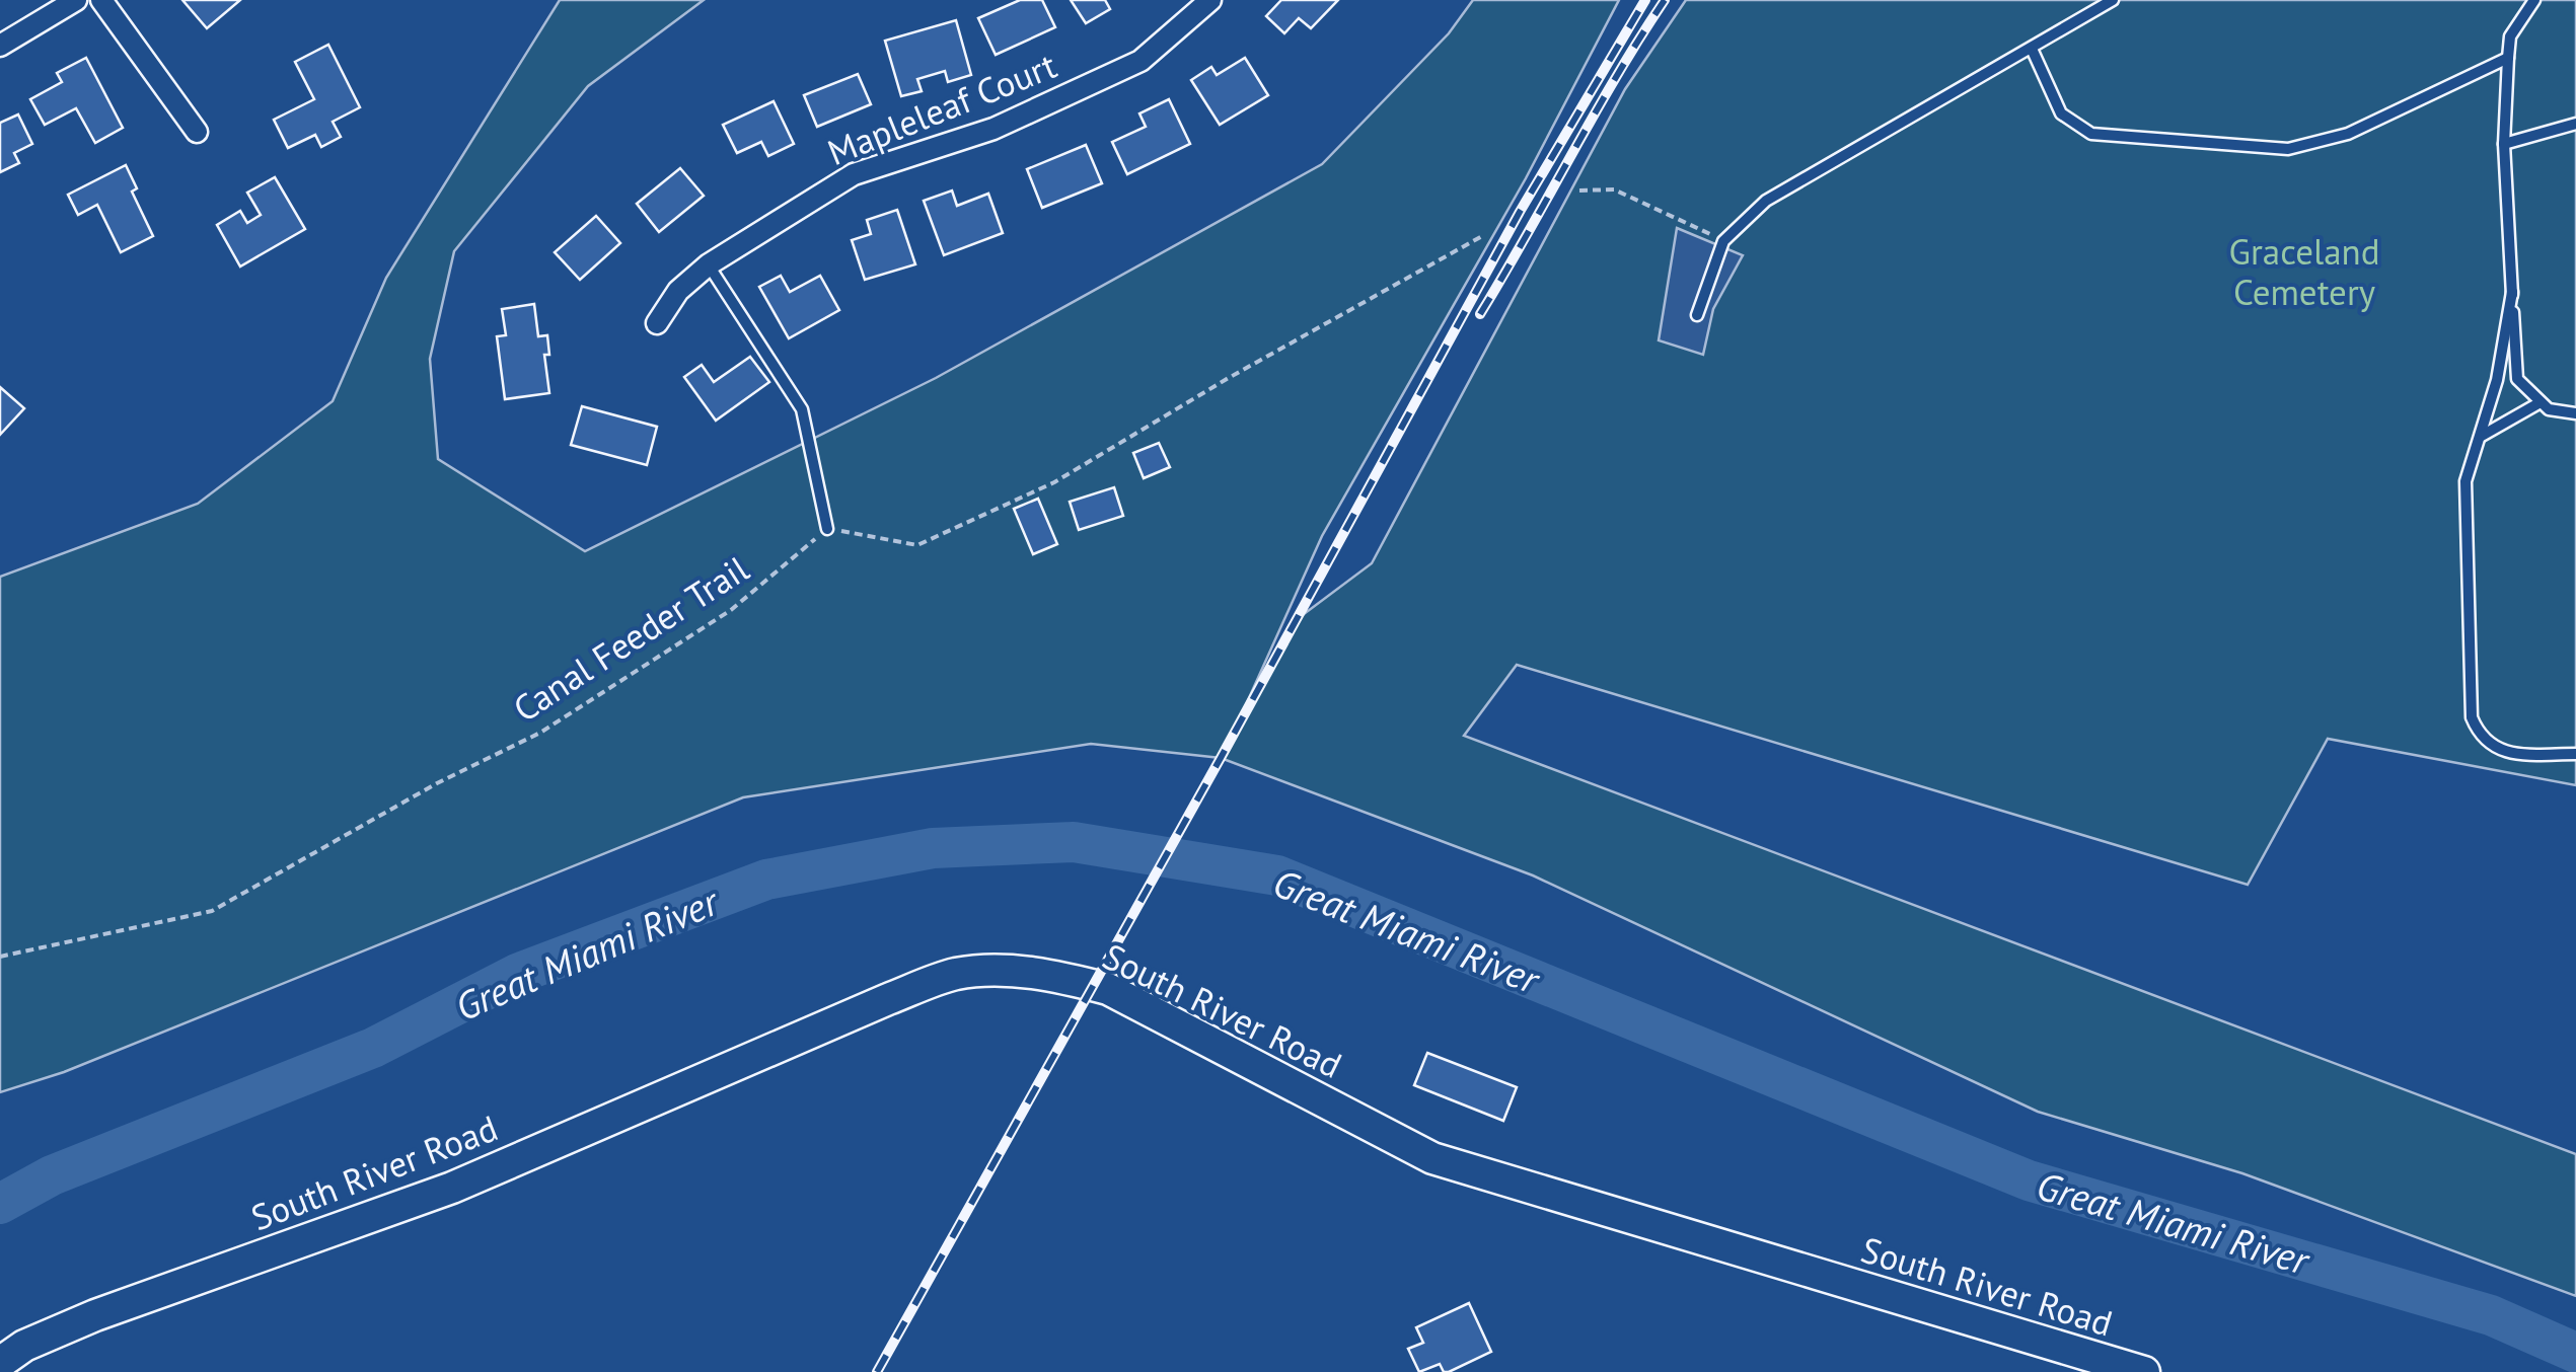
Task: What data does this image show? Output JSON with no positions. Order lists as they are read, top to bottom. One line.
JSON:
{"streets":{"street":["Mapleleaf Court","South River Road"],"path":["Canal Feeder Trail"]},"water":["Great Miami River"],"parks":["Graceland Cemetery"]}
